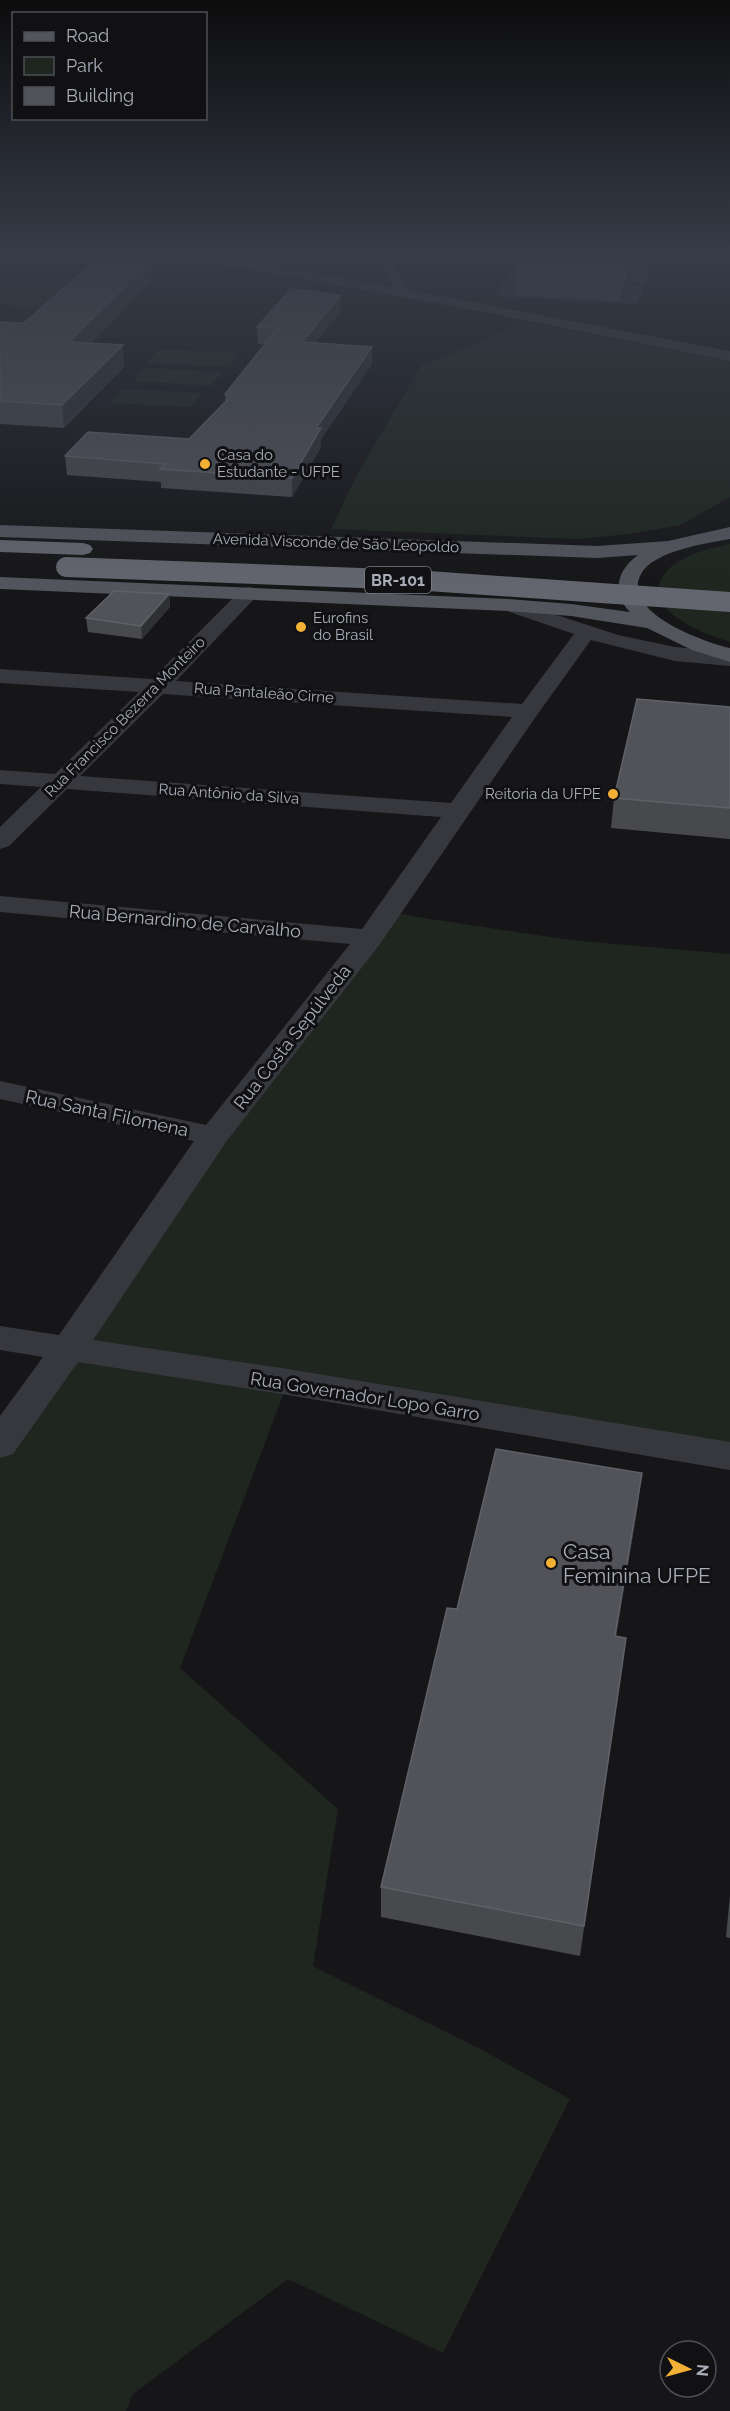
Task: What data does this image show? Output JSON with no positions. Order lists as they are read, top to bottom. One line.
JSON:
{"streets":{"highway":["BR-101"],"main road":["Avenida Visconde de São Leopoldo"],"street":["Rua Pantaleão Cirne","Rua Francisco Bezerra Monteiro","Rua Antônio da Silva","Rua Bernardino de Carvalho","Rua Costa Sepúlveda","Rua Santa Filomena","Rua Governador Lopo Garro"]},"crossings":[["Rua Pantaleão Cirne","Rua Francisco Bezerra Monteiro"],["Rua Pantaleão Cirne","Rua Costa Sepúlveda"],["Rua Francisco Bezerra Monteiro","Rua Antônio da Silva"],["Rua Antônio da Silva","Rua Costa Sepúlveda"],["Rua Bernardino de Carvalho","Rua Costa Sepúlveda"],["Rua Costa Sepúlveda","Rua Santa Filomena"],["Rua Costa Sepúlveda","Rua Governador Lopo Garro"]],"places":["Casa do Estudante - UFPE","Eurofins do Brasil","Reitoria da UFPE","Casa Feminina UFPE"],"legend":["Road","Park","Building"],"north":"right"}
